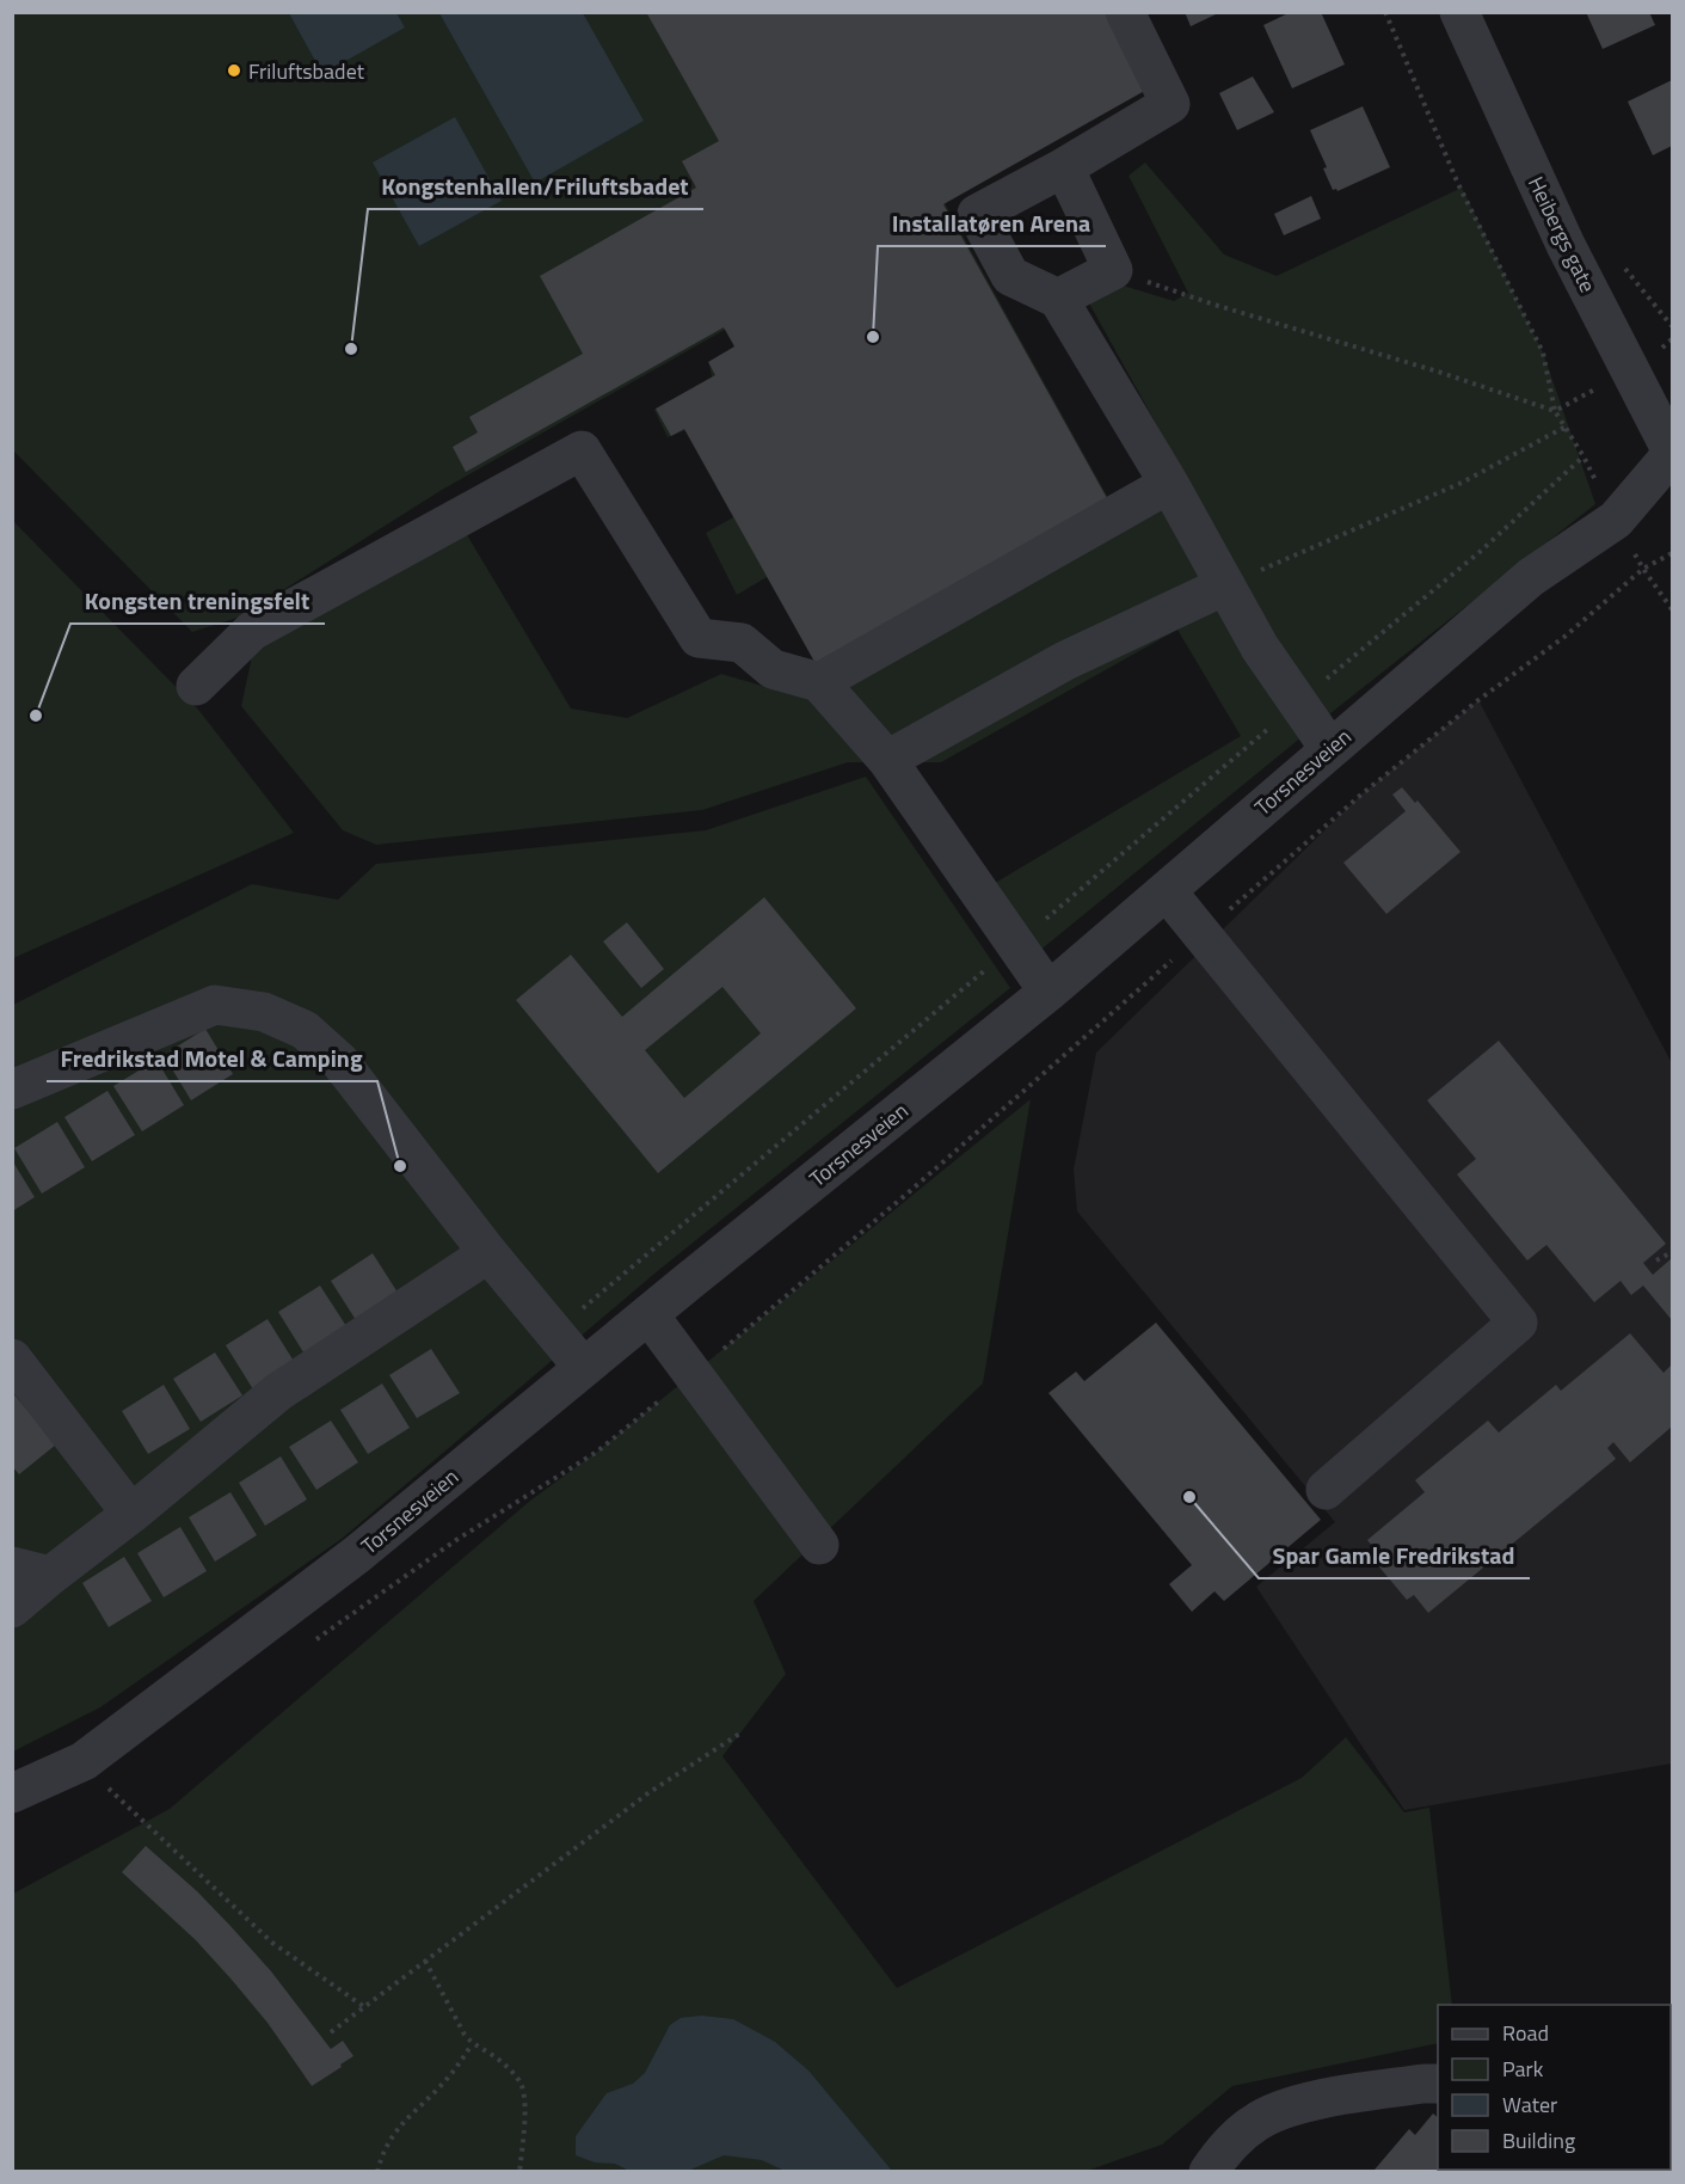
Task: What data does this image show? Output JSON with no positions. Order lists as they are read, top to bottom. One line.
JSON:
{"streets":{"street":["Heibergs gate","Torsnesveien"]},"crossings":[["Heibergs gate","Torsnesveien"]],"places":["Friluftsbadet","Installatøren Arena","Kongstenhallen/Friluftsbadet","Kongsten treningsfelt","Fredrikstad Motel & Camping","Spar Gamle Fredrikstad"],"legend":["Road","Park","Water","Building"]}
